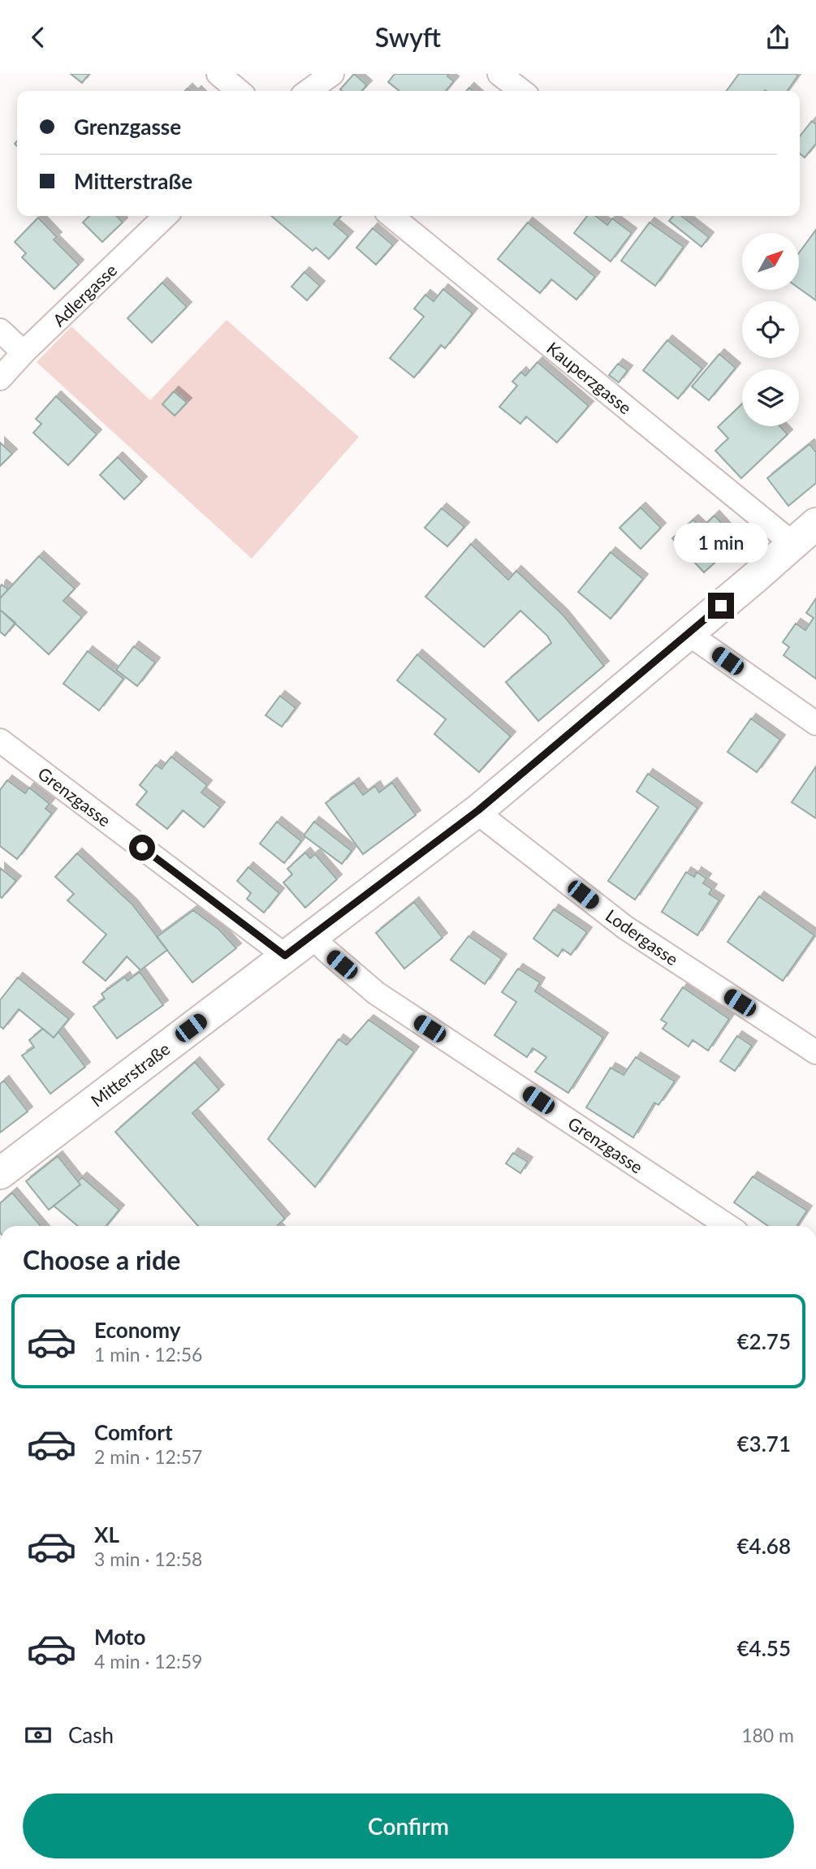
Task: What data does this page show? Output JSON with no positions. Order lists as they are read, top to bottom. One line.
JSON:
{"streets":{"main road":["Mitterstraße"],"street":["Adlergasse","Kauperzgasse","Grenzgasse","Lodergasse"]},"crossings":[["Kauperzgasse","Mitterstraße"],["Grenzgasse","Mitterstraße"],["Lodergasse","Mitterstraße"]],"north":"top right","page":{"header":"Swyft","banner":["Grenzgasse","Mitterstraße"],"bubble":"1 min","heading":"Choose a ride","list":[{"name":"Economy","note":"1 min · 12:56","value":"€2.75"},{"name":"Comfort","note":"2 min · 12:57","value":"€3.71"},{"name":"XL","note":"3 min · 12:58","value":"€4.68"},{"name":"Moto","note":"4 min · 12:59","value":"€4.55"}],"pay":["Cash","180 m"],"buttons":"Confirm"}}
